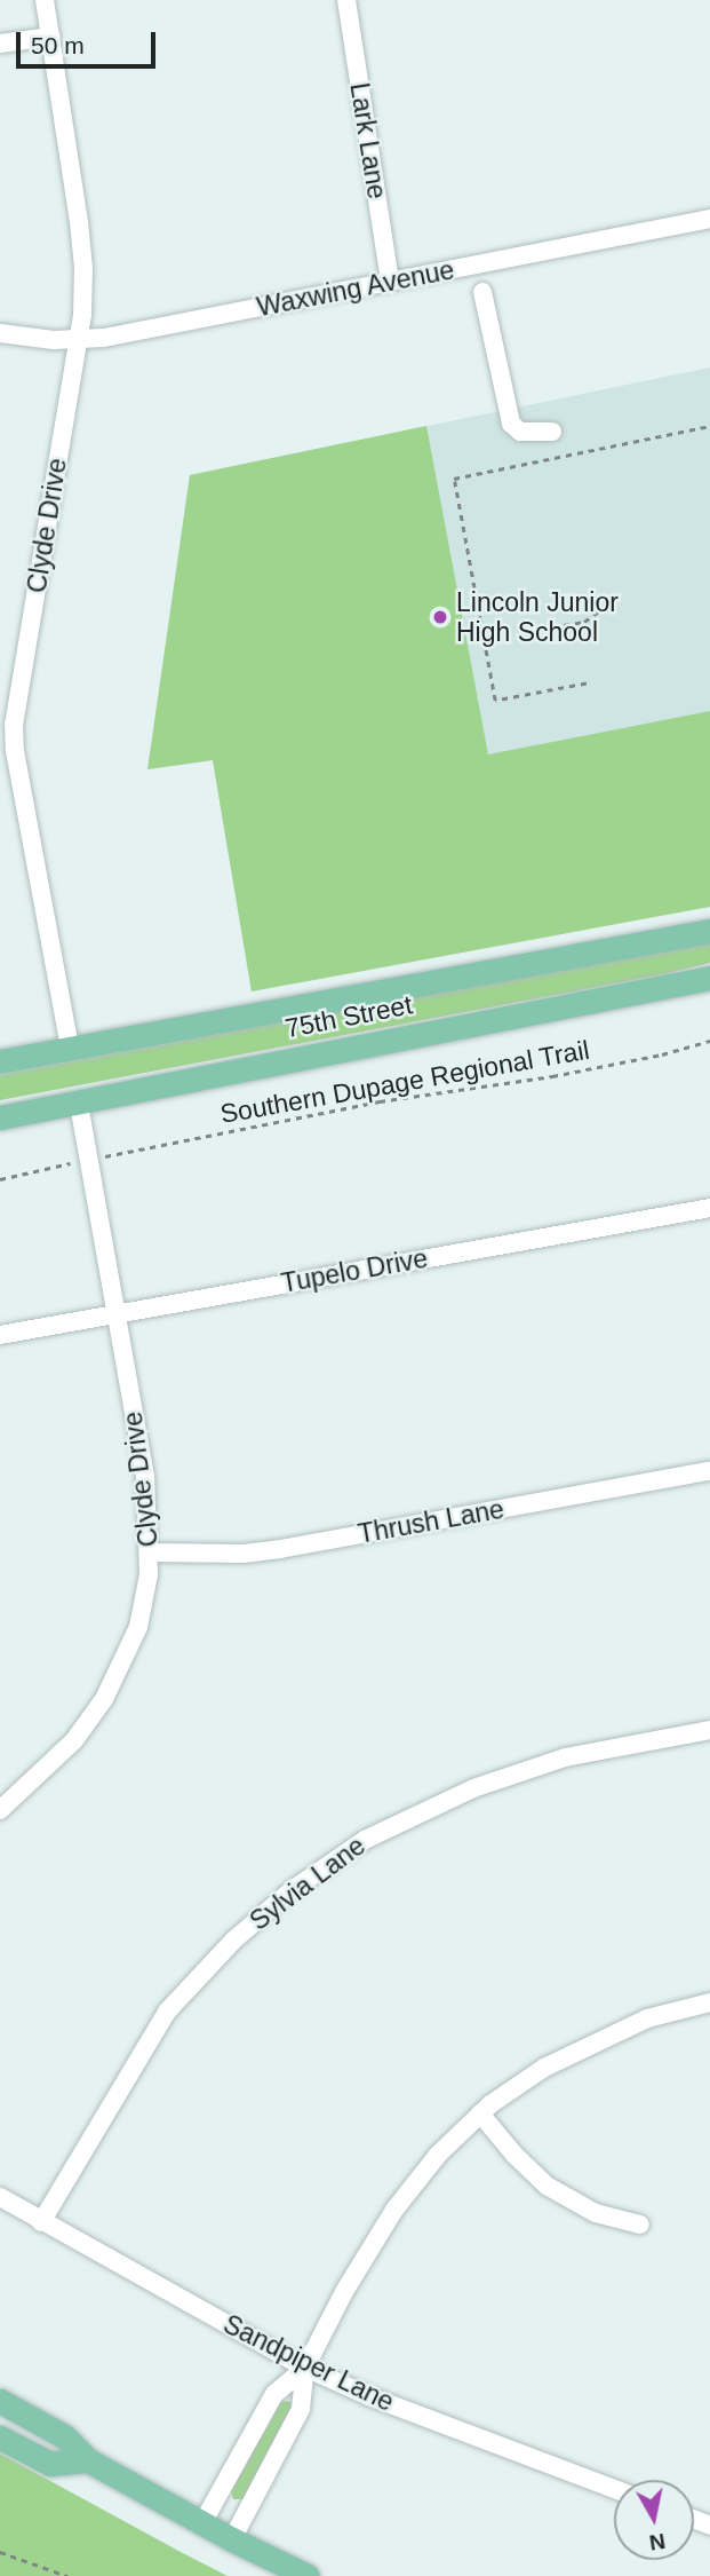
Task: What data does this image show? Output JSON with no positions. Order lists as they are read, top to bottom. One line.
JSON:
{"streets":{"main road":["75th Street"],"street":["Lark Lane","Waxwing Avenue","Clyde Drive","Tupelo Drive","Thrush Lane","Sylvia Lane","Sandpiper Lane"],"path":["Southern Dupage Regional Trail"]},"crossings":[["Lark Lane","Waxwing Avenue"],["Waxwing Avenue","Clyde Drive"],["Clyde Drive","75th Street"],["Clyde Drive","Tupelo Drive"],["Clyde Drive","Thrush Lane"],["Sylvia Lane","Sandpiper Lane"]],"places":["Lincoln Junior High School"],"scale_bar":"50 m","north":"bottom"}
